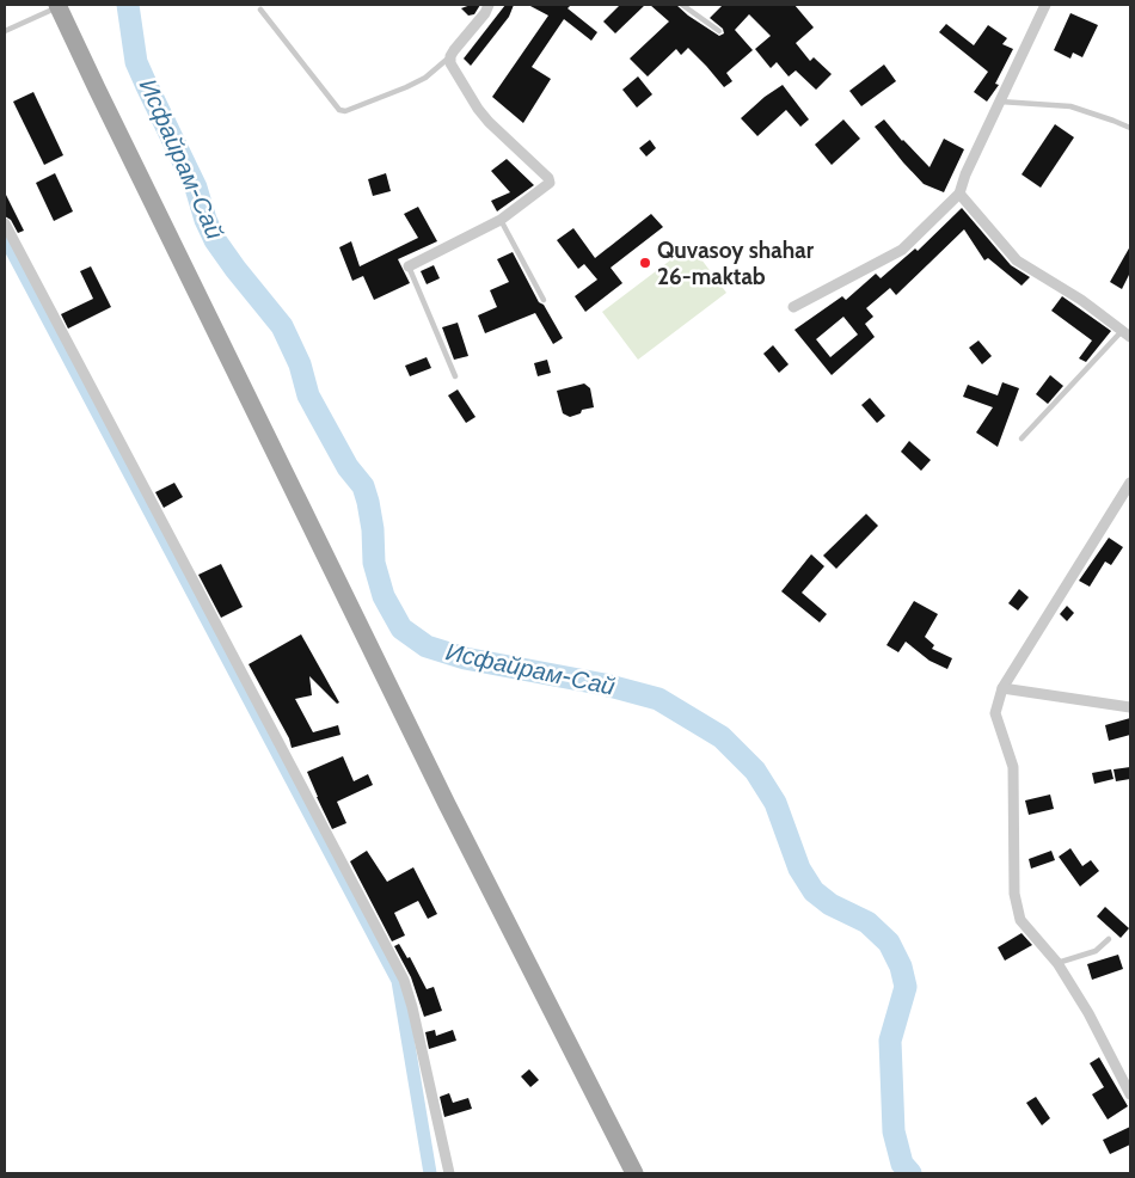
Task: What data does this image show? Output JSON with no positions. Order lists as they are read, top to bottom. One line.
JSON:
{"water":["Исфайрам-Сай"],"places":["Quvasoy shahar 26-maktab"]}
